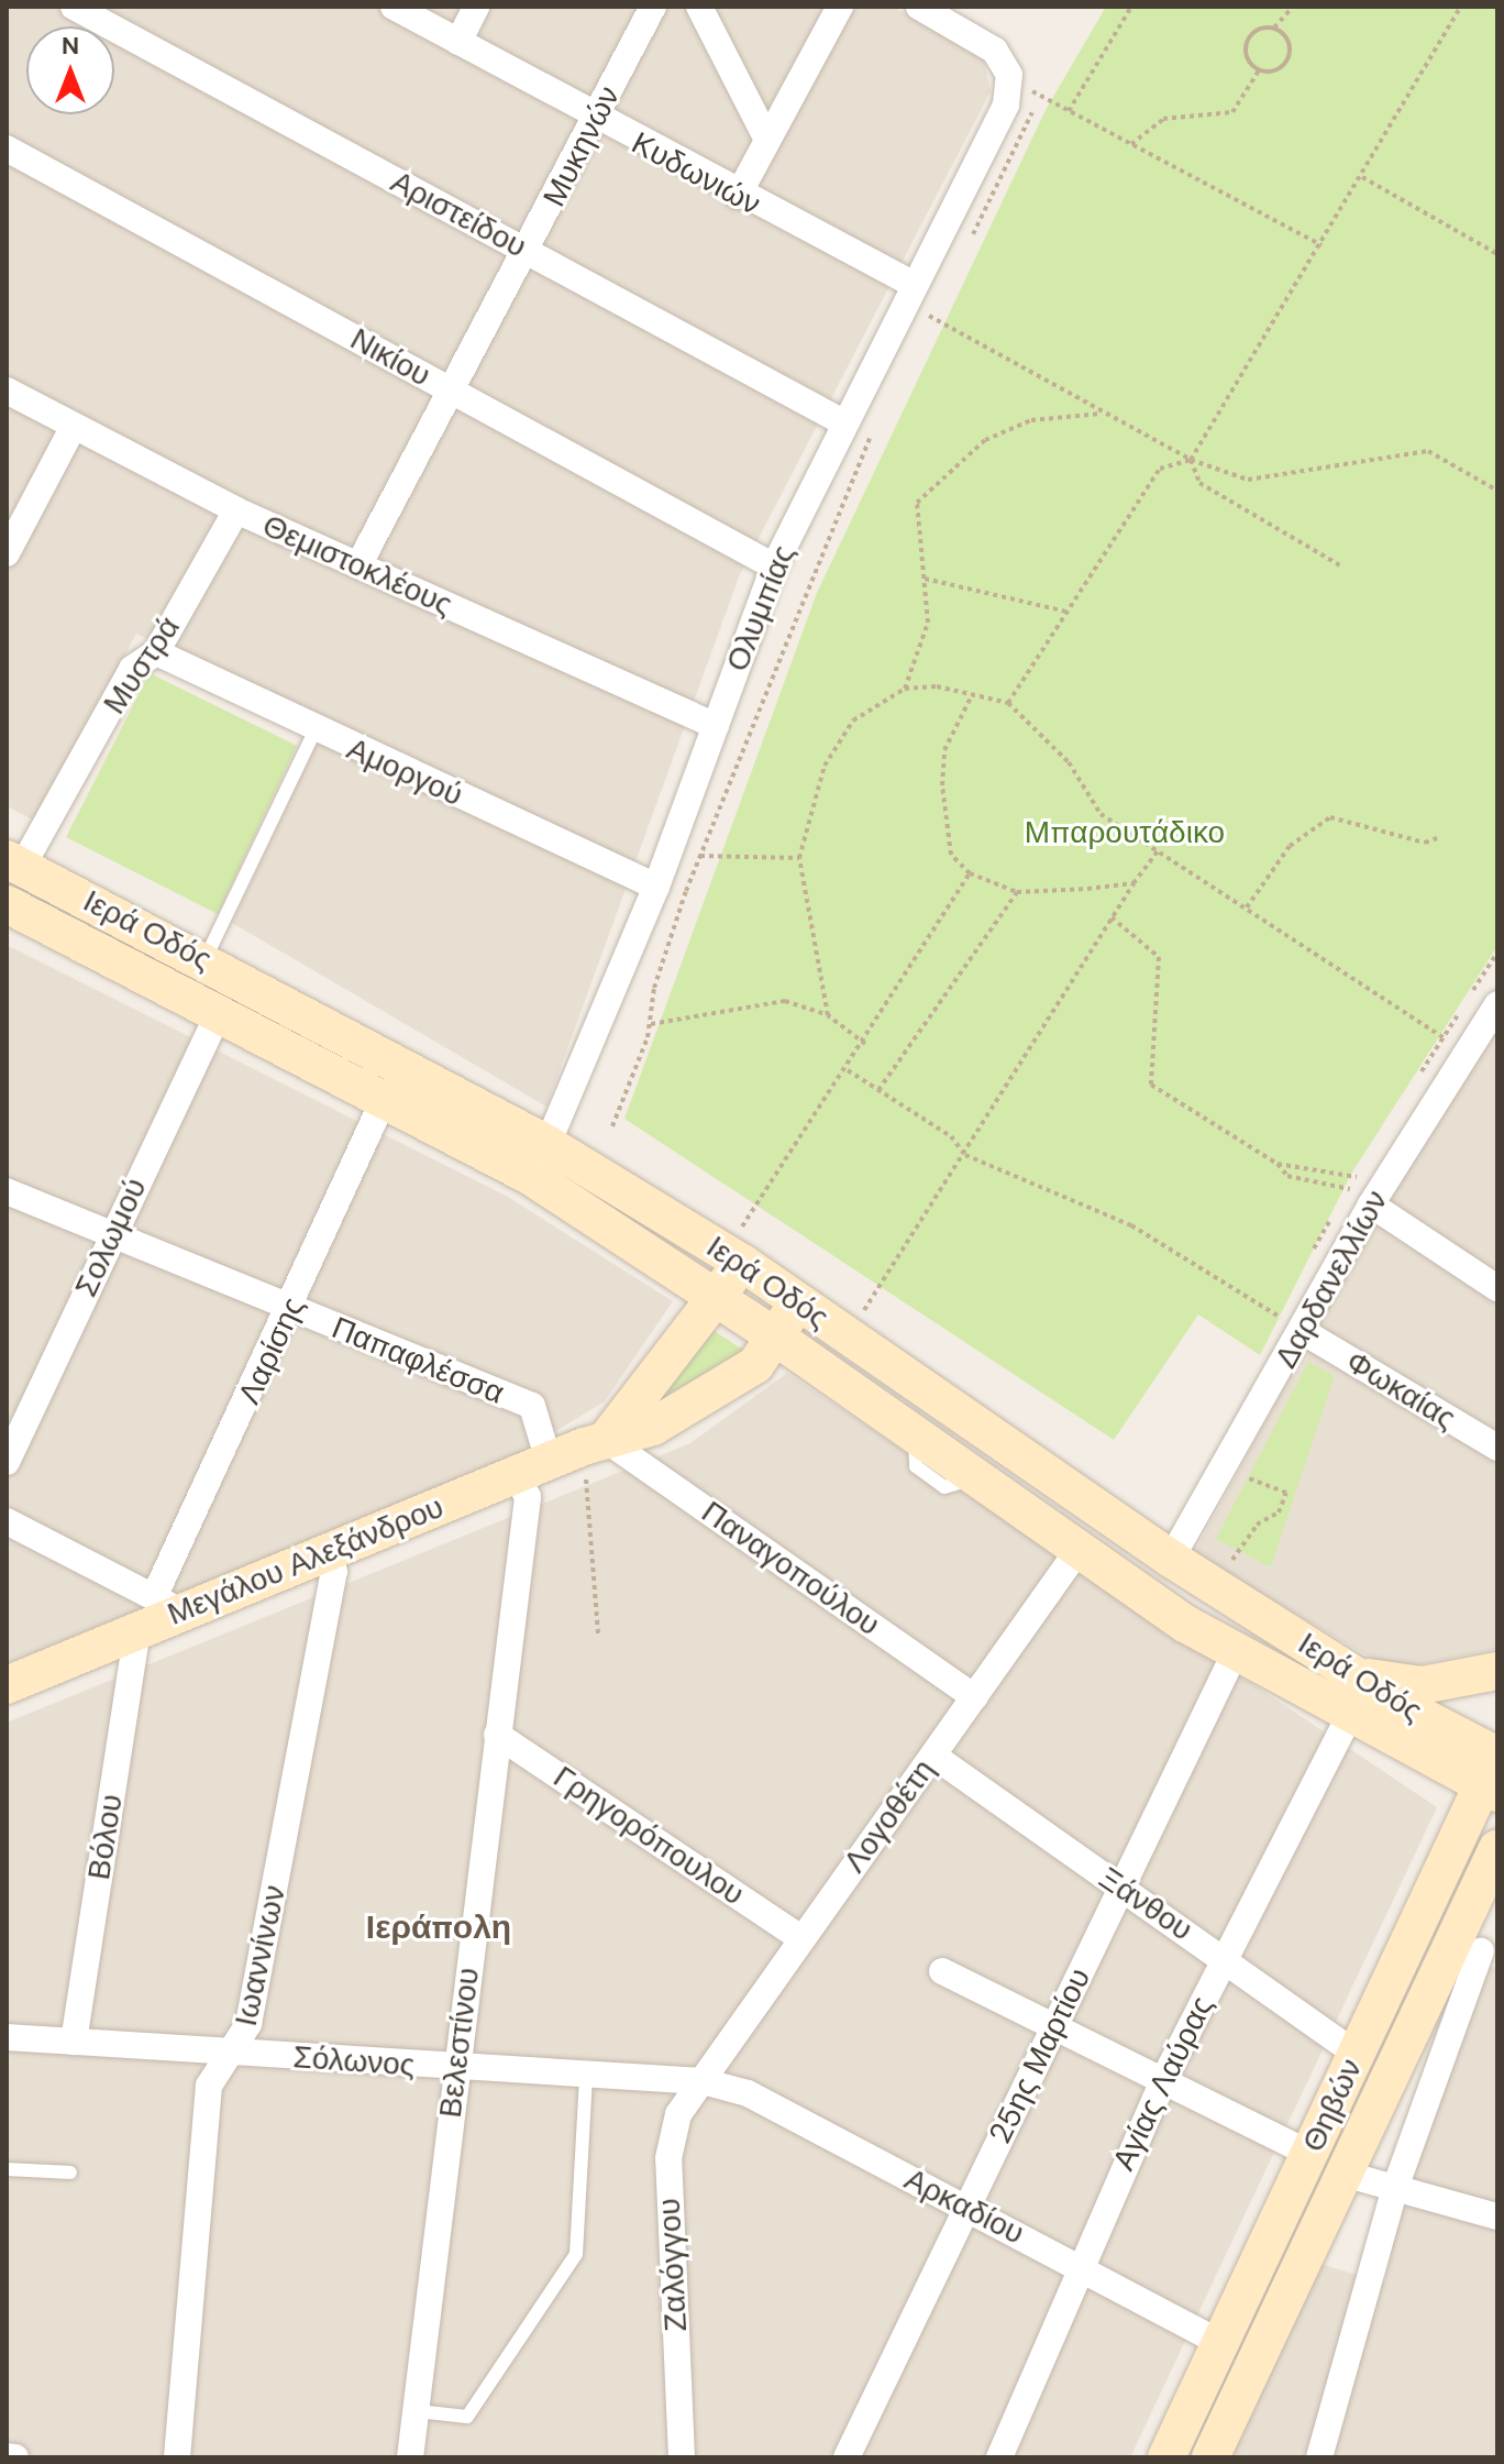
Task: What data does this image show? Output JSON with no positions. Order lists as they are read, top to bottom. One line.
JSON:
{"streets":{"main road":["Ιερά Οδός","Μεγάλου Αλεξάνδρου","Θηβών"],"street":["Μυκηνών","Κυδωνιών","Αριστείδου","Νικίου","Θεμιστοκλέους","Ολυμπίας","Μυστρά","Αμοργού","Σολωμού","Δαρδανελλίων","Λαρίσης","Παπαφλέσσα","Φωκαίας","Παναγοπούλου","Λογοθέτη","Γρηγορόπουλου","Βόλου","Ξάνθου","Ιωαννίνων","Βελεστίνου","25ης Μαρτίου","Σόλωνος","Αγίας Λαύρας","Αρκαδίου","Ζαλόγγου"]},"crossings":[["Μυκηνών","Κυδωνιών"],["Μυκηνών","Αριστείδου"],["Μυκηνών","Νικίου"],["Μυκηνών","Θεμιστοκλέους"],["Κυδωνιών","Ολυμπίας"],["Αριστείδου","Ολυμπίας"],["Νικίου","Ολυμπίας"],["Θεμιστοκλέους","Ολυμπίας"],["Θεμιστοκλέους","Μυστρά"],["Ολυμπίας","Αμοργού"],["Ολυμπίας","Ιερά Οδός"],["Μυστρά","Αμοργού"],["Μυστρά","Ιερά Οδός"],["Ιερά Οδός","Σολωμού"],["Ιερά Οδός","Δαρδανελλίων"],["Ιερά Οδός","Λαρίσης"],["Ιερά Οδός","Μεγάλου Αλεξάνδρου"],["Ιερά Οδός","Λογοθέτη"],["Ιερά Οδός","25ης Μαρτίου"],["Ιερά Οδός","Αγίας Λαύρας"],["Ιερά Οδός","Θηβών"],["Σολωμού","Παπαφλέσσα"],["Δαρδανελλίων","Φωκαίας"],["Λαρίσης","Παπαφλέσσα"],["Λαρίσης","Μεγάλου Αλεξάνδρου"],["Παπαφλέσσα","Μεγάλου Αλεξάνδρου"],["Παπαφλέσσα","Βελεστίνου"],["Μεγάλου Αλεξάνδρου","Παναγοπούλου"],["Μεγάλου Αλεξάνδρου","Βόλου"],["Μεγάλου Αλεξάνδρου","Ιωαννίνων"],["Μεγάλου Αλεξάνδρου","Βελεστίνου"],["Παναγοπούλου","Λογοθέτη"],["Λογοθέτη","Γρηγορόπουλου"],["Λογοθέτη","Ξάνθου"],["Λογοθέτη","Σόλωνος"],["Λογοθέτη","Αρκαδίου"],["Λογοθέτη","Ζαλόγγου"],["Γρηγορόπουλου","Βελεστίνου"],["Βόλου","Σόλωνος"],["Ξάνθου","25ης Μαρτίου"],["Ξάνθου","Αγίας Λαύρας"],["Ξάνθου","Θηβών"],["Ιωαννίνων","Σόλωνος"],["Βελεστίνου","Σόλωνος"],["25ης Μαρτίου","Αρκαδίου"],["Σόλωνος","Αρκαδίου"],["Σόλωνος","Ζαλόγγου"],["Αγίας Λαύρας","Αρκαδίου"],["Θηβών","Αρκαδίου"],["Αρκαδίου","Ζαλόγγου"]],"districts":["Ιεράπολη"],"parks":["Μπαρουτάδικο"],"north":"top"}
